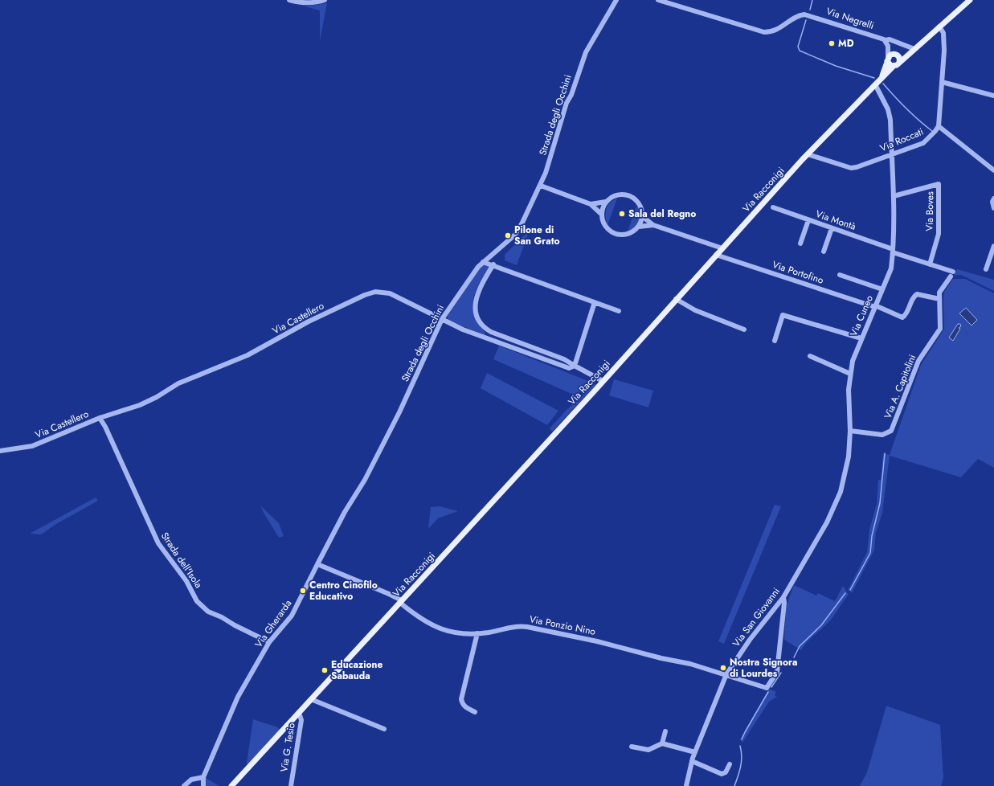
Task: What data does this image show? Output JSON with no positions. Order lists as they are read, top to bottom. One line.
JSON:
{"streets":{"main road":["Via Racconigi"],"street":["Via Negrelli","Strada degli Occhini","Via Roccati","Via Boves","Via Montà","Via Portofino","Via Cuneo","Via Castellero","Via A. Capitolini","Strada dell'Isola","Via San Giovanni","Via Gherarda","Via Ponzio Nino","Via G. Tesio"]},"crossings":[["Strada degli Occhini","Via Castellero"],["Strada degli Occhini","Via Gherarda"],["Via Roccati","Via Racconigi"],["Via Roccati","Via Cuneo"],["Via Racconigi","Via Portofino"],["Via Racconigi","Via Cuneo"],["Via Racconigi","Via Castellero"],["Via Racconigi","Via Ponzio Nino"],["Via Racconigi","Via G. Tesio"],["Via Boves","Via Montà"],["Via Boves","Via Cuneo"],["Via Montà","Via Cuneo"],["Via Montà","Via A. Capitolini"],["Via Portofino","Via Cuneo"],["Via Portofino","Via A. Capitolini"],["Via Cuneo","Via A. Capitolini"],["Via Cuneo","Via San Giovanni"],["Via Castellero","Strada dell'Isola"],["Strada dell'Isola","Via Gherarda"],["Via San Giovanni","Via Ponzio Nino"]],"places":["MD","Sala del Regno","Pilone di San Grato","Centro Cinofilo Educativo","Nostra Signora di Lourdes","Educazione Sabauda"]}
